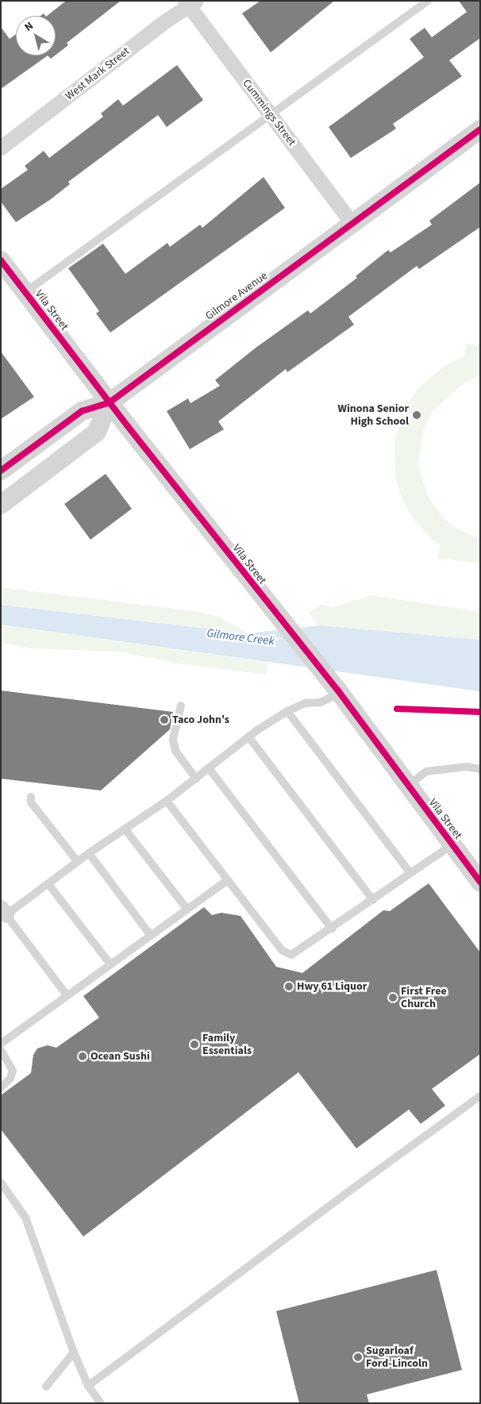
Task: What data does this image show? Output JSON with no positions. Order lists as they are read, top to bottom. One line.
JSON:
{"streets":{"street":["West Mark Street","Cummings Street","Gilmore Avenue","Vila Street"]},"crossings":[["West Mark Street","Cummings Street"],["Cummings Street","Gilmore Avenue"],["Gilmore Avenue","Vila Street"]],"water":["Gilmore Creek"],"places":["Winona Senior High School","Taco John's","Hwy 61 Liquor","First Free Church","Family Essentials","Ocean Sushi","Sugarloaf Ford-Lincoln"],"north":"top left"}
